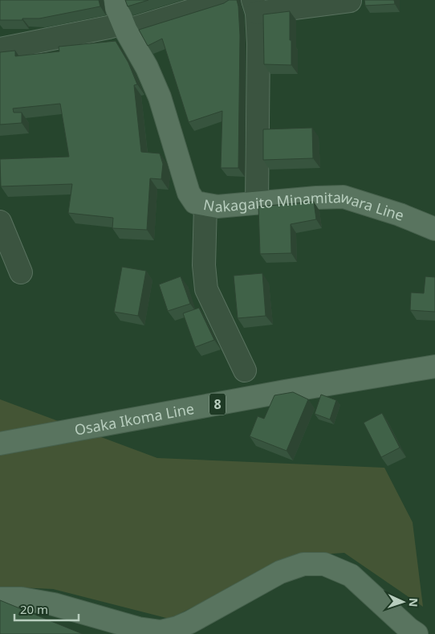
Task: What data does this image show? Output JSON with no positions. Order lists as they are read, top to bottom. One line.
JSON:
{"streets":{"main road":["Nakagaito Minamitawara Line","8","Osaka Ikoma Line"]},"scale_bar":"20 m","north":"right"}
